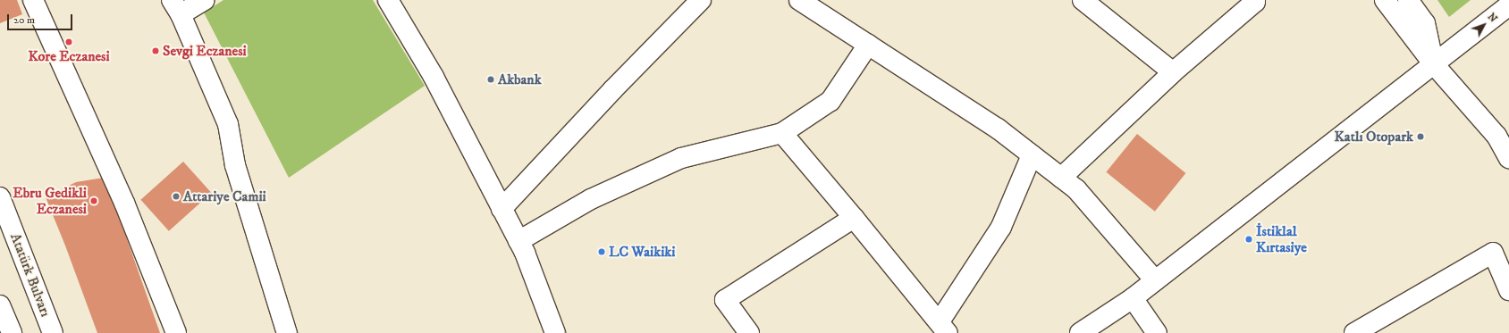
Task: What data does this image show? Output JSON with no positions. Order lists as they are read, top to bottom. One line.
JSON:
{"streets":{"street":["Atatürk Bulvarı"]},"places":["Kore Eczanesi","Sevgi Eczanesi","Akbank","Katlı Otopark","Attariye Camii","Ebru Gedikli Eczanesi","İstiklal Kırtasiye","LC Waikiki"],"scale_bar":"20 m","north":"top right"}
